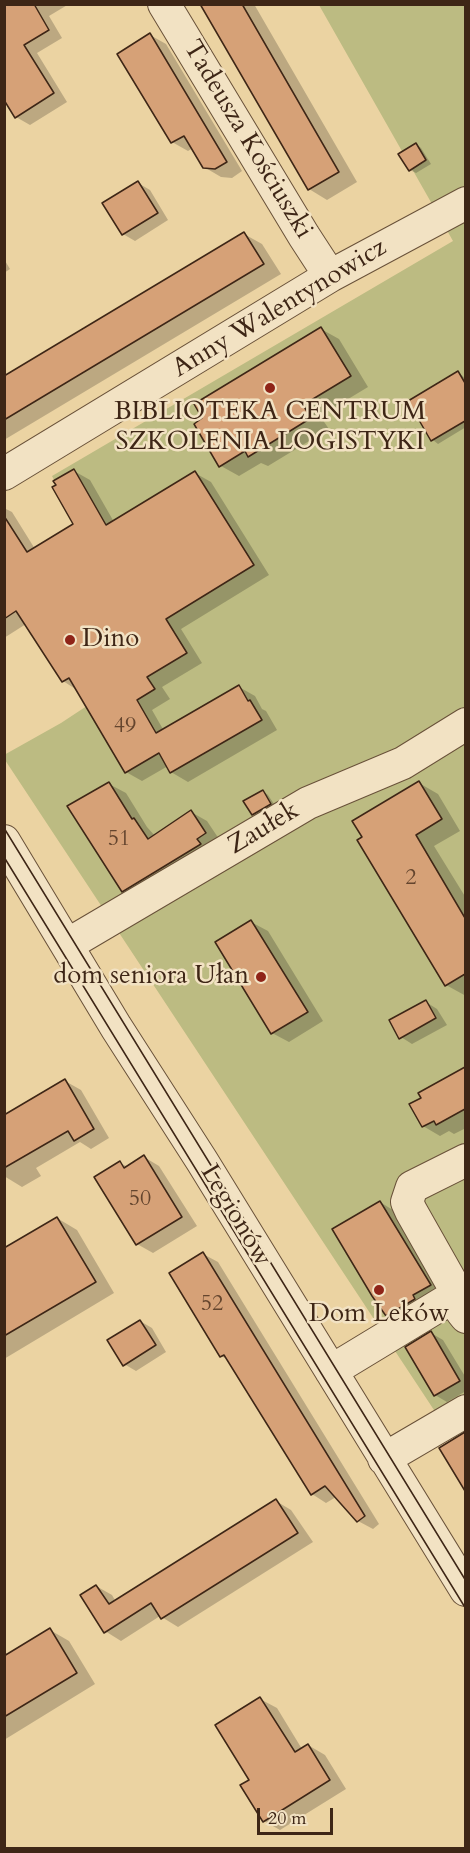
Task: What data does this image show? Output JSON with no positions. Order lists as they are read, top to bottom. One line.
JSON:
{"streets":{"street":["Tadeusza Kościuszki","Anny Walentynowicz","Zaułek","Legionów"]},"crossings":[["Tadeusza Kościuszki","Anny Walentynowicz"],["Zaułek","Legionów"]],"places":["BIBLIOTEKA CENTRUM SZKOLENIA LOGISTYKI","Dino","dom seniora Ułan","Dom Leków"],"house_numbers":["49","51","2","50","52"],"scale_bar":"20 m"}
